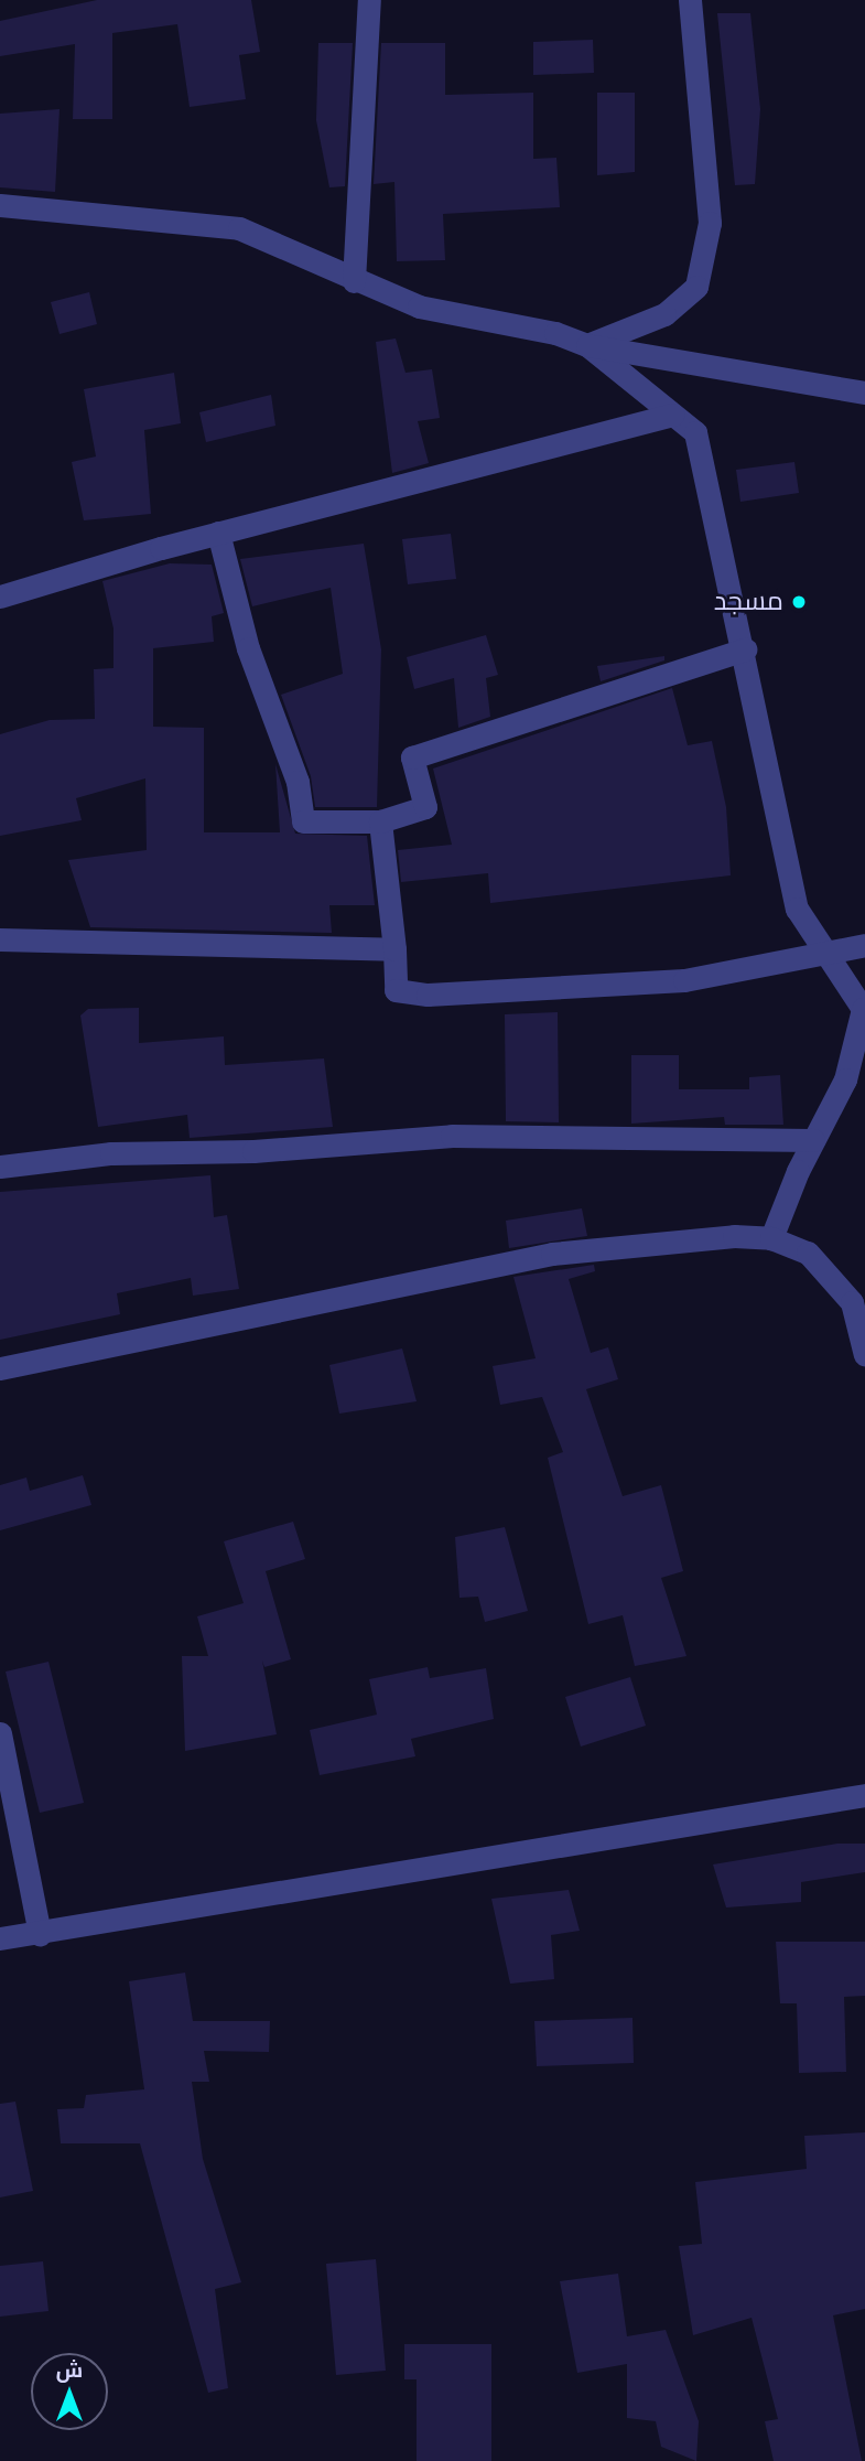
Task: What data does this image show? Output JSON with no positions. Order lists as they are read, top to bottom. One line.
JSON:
{"places":["مسجد"],"north":"top"}
